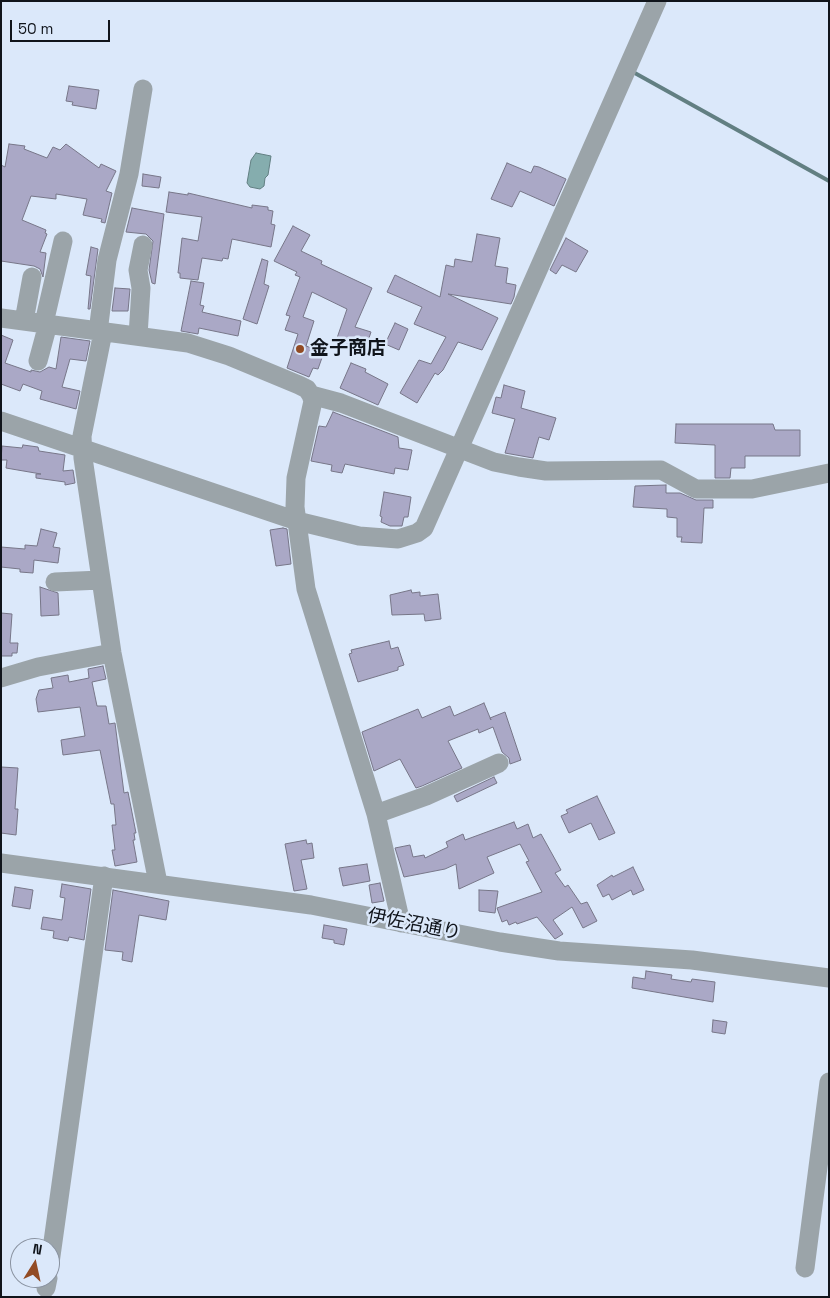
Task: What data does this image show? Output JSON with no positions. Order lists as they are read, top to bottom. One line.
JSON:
{"streets":{"street":["伊佐沼通り"]},"places":["金子商店"],"scale_bar":"50 m","north":"top"}
